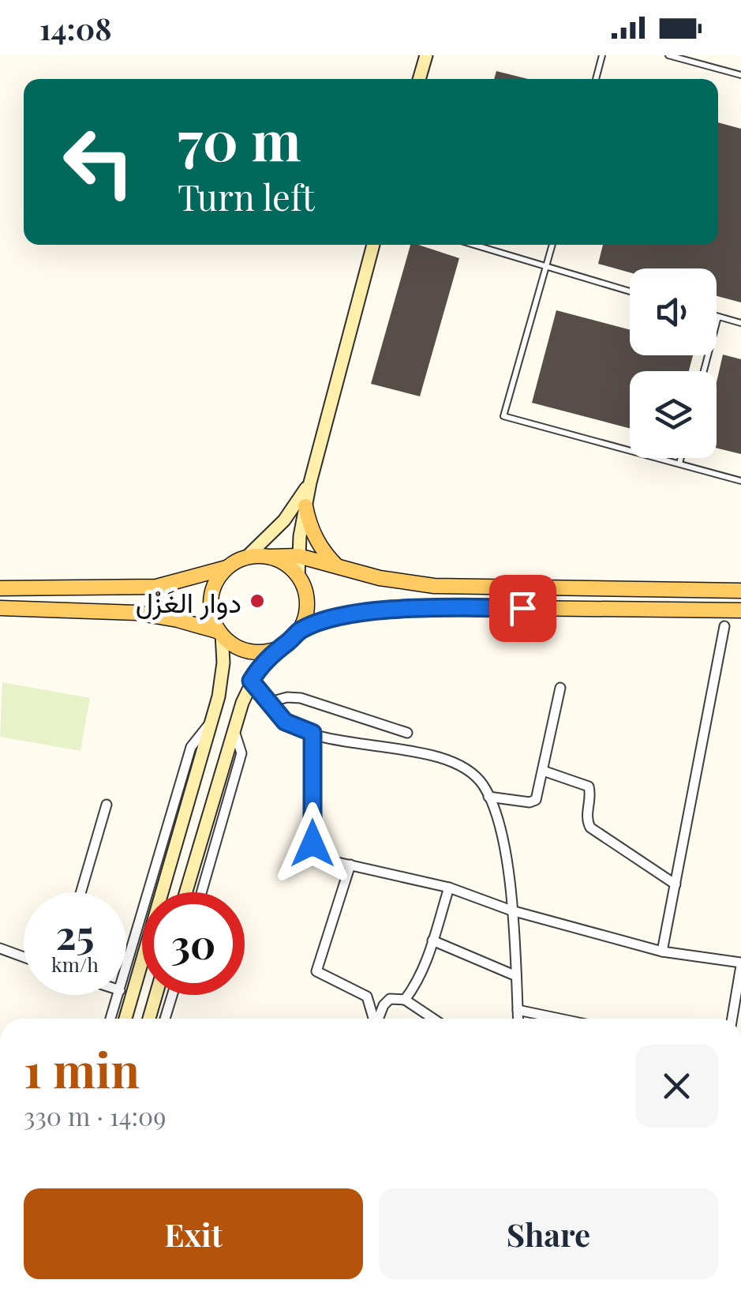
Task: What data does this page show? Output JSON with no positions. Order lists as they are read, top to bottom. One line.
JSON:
{"places":["دوار الغَزْل"],"page":{"status":"14:08","turn":["70 m","Turn left"],"speed":"25 km/h","limit":"30","heading":["1 min","330 m · 14:09"],"buttons":["Exit","Share"]}}
